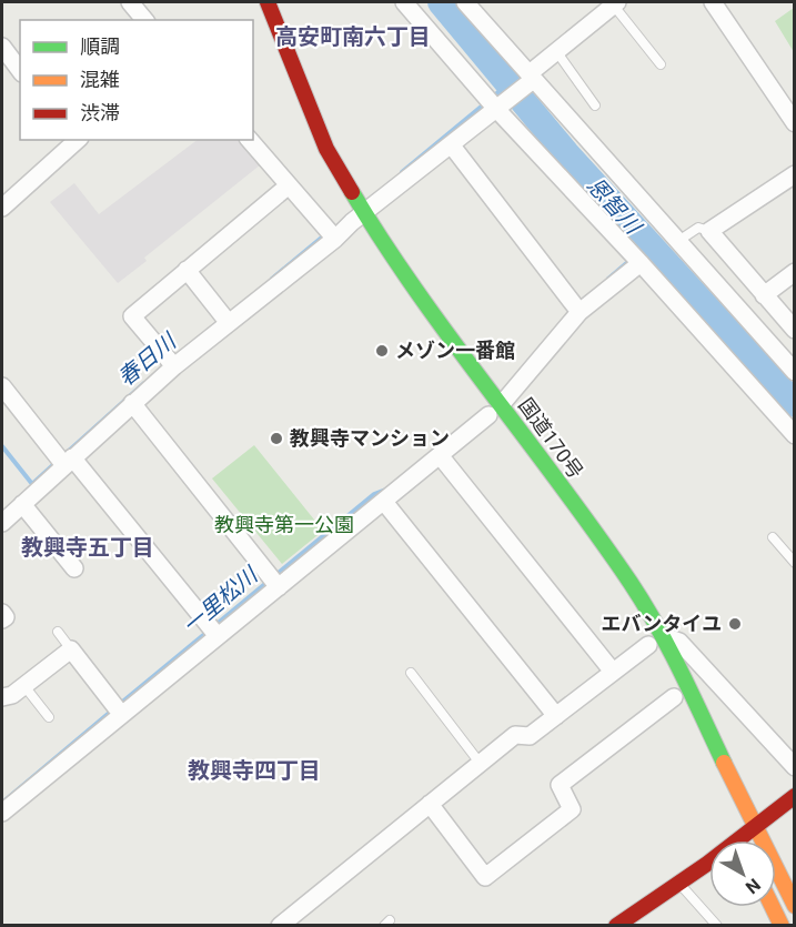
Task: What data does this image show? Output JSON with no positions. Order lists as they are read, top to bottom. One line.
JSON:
{"streets":{"main road":["国道170号"]},"districts":["高安町南六丁目","教興寺五丁目","教興寺四丁目"],"water":["恩智川","春日川","一里松川"],"parks":["教興寺第一公園"],"places":["メゾン一番館","教興寺マンション","エバンタイユ"],"legend":["順調","混雑","渋滞"],"north":"bottom right"}
